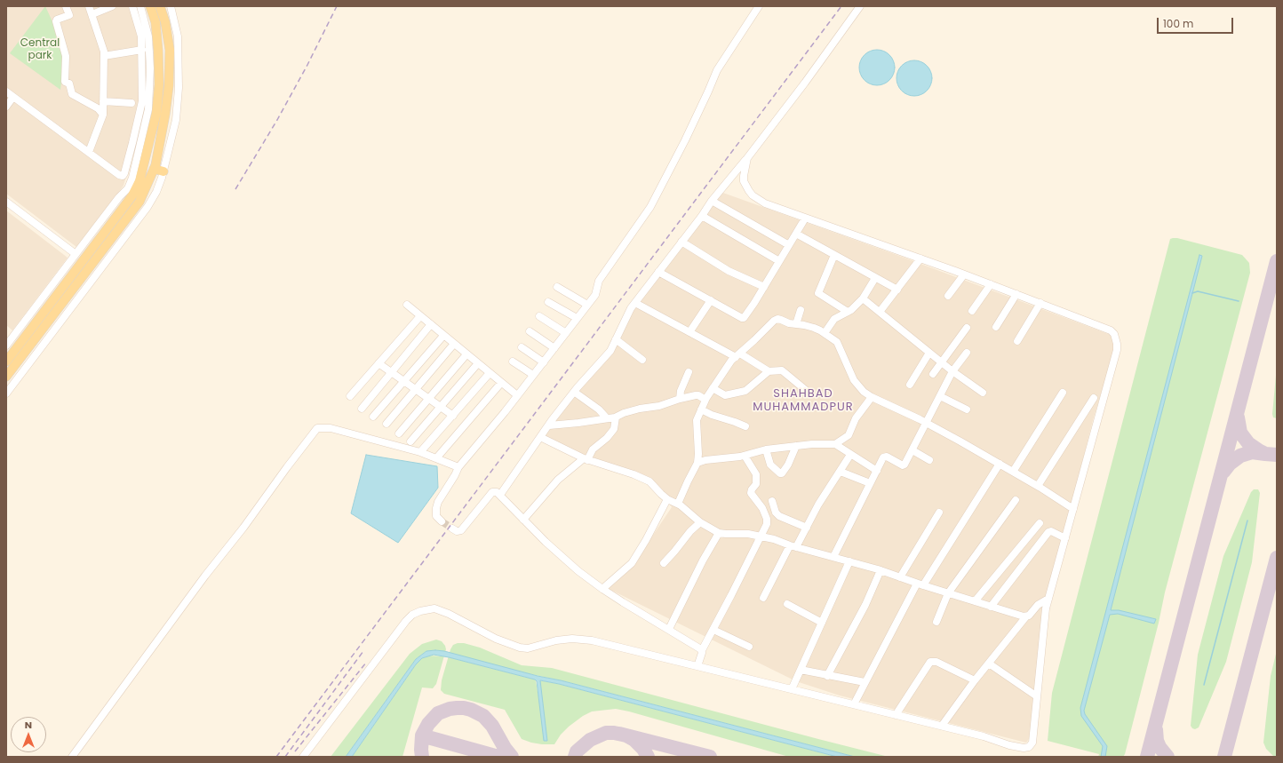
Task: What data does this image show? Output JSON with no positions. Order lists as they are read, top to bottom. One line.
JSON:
{"districts":["SHAHBAD MUHAMMADPUR"],"parks":["Central park"],"scale_bar":"100 m","north":"top"}
